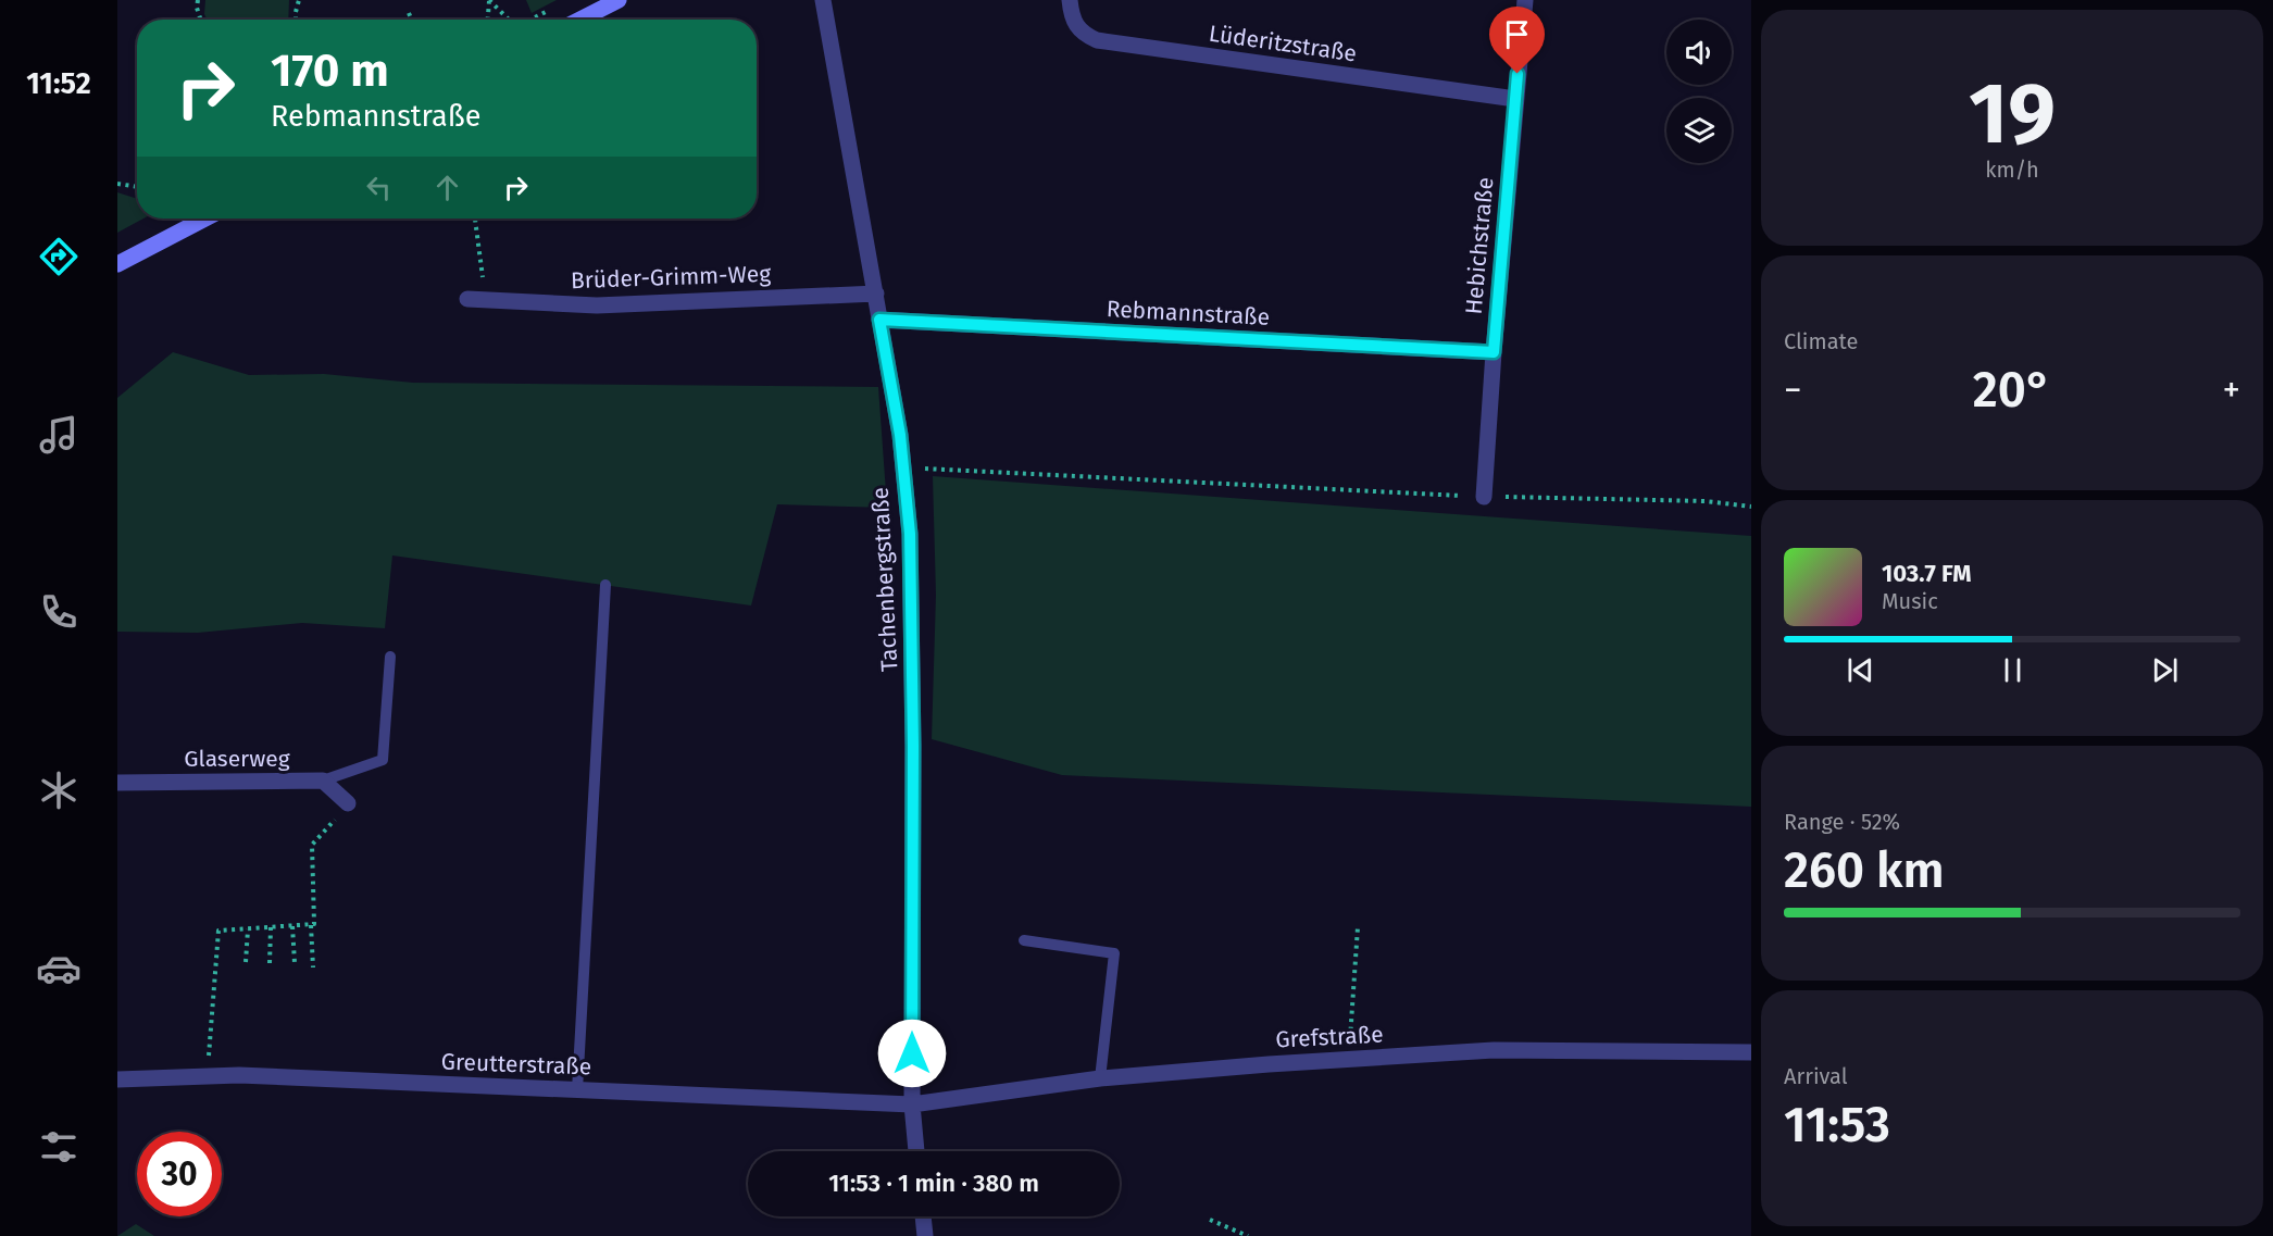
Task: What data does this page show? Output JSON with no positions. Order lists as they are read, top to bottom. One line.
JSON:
{"streets":{"street":["Lüderitzstraße","Hebichstraße","Brüder-Grimm-Weg","Rebmannstraße","Tachenbergstraße","Glaserweg","Grefstraße","Greutterstraße"]},"crossings":[["Lüderitzstraße","Hebichstraße"],["Hebichstraße","Rebmannstraße"],["Brüder-Grimm-Weg","Tachenbergstraße"],["Rebmannstraße","Tachenbergstraße"],["Tachenbergstraße","Grefstraße"],["Tachenbergstraße","Greutterstraße"],["Grefstraße","Greutterstraße"]],"page":{"tabs":"11:52","tile":[["19","km/h"],"Climate",["Range · 52%","260 km"],["Arrival","11:53"]],"turn":["170 m","Rebmannstraße"],"heat":["−","20°","+"],"song":["103.7 FM","Music"],"limit":"30","trip":"11:53 · 1 min · 380 m"}}
